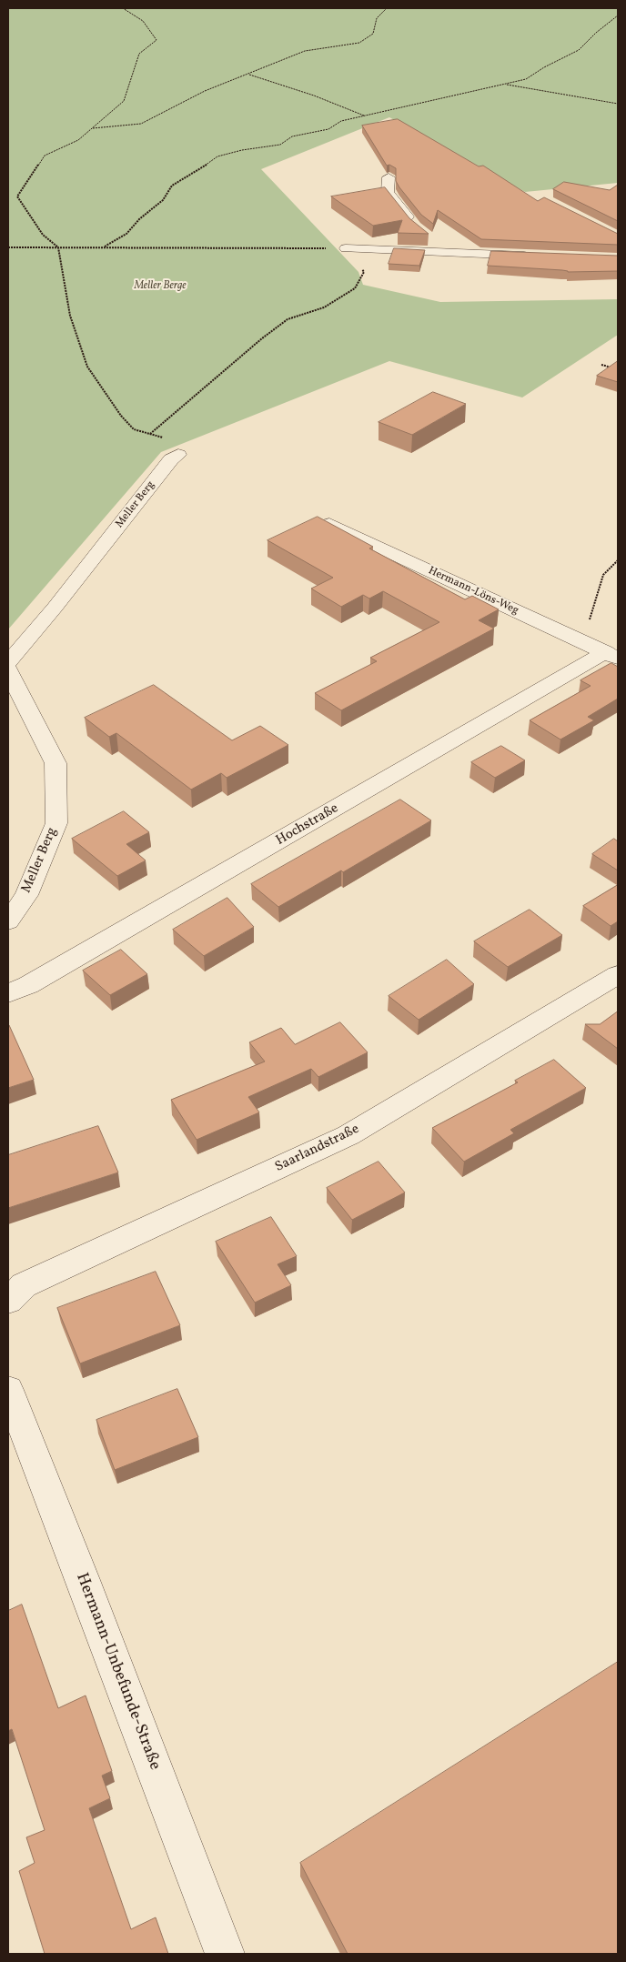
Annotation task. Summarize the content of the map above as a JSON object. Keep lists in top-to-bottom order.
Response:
{
  "streets": {
    "street": [
      "Meller Berg",
      "Hermann-Löns-Weg",
      "Hochstraße",
      "Saarlandstraße",
      "Hermann-Unbefunde-Straße"
    ]
  },
  "crossings": [
    ["Hermann-Löns-Weg", "Hochstraße"]
  ],
  "parks": ["Meller Berge"]
}
